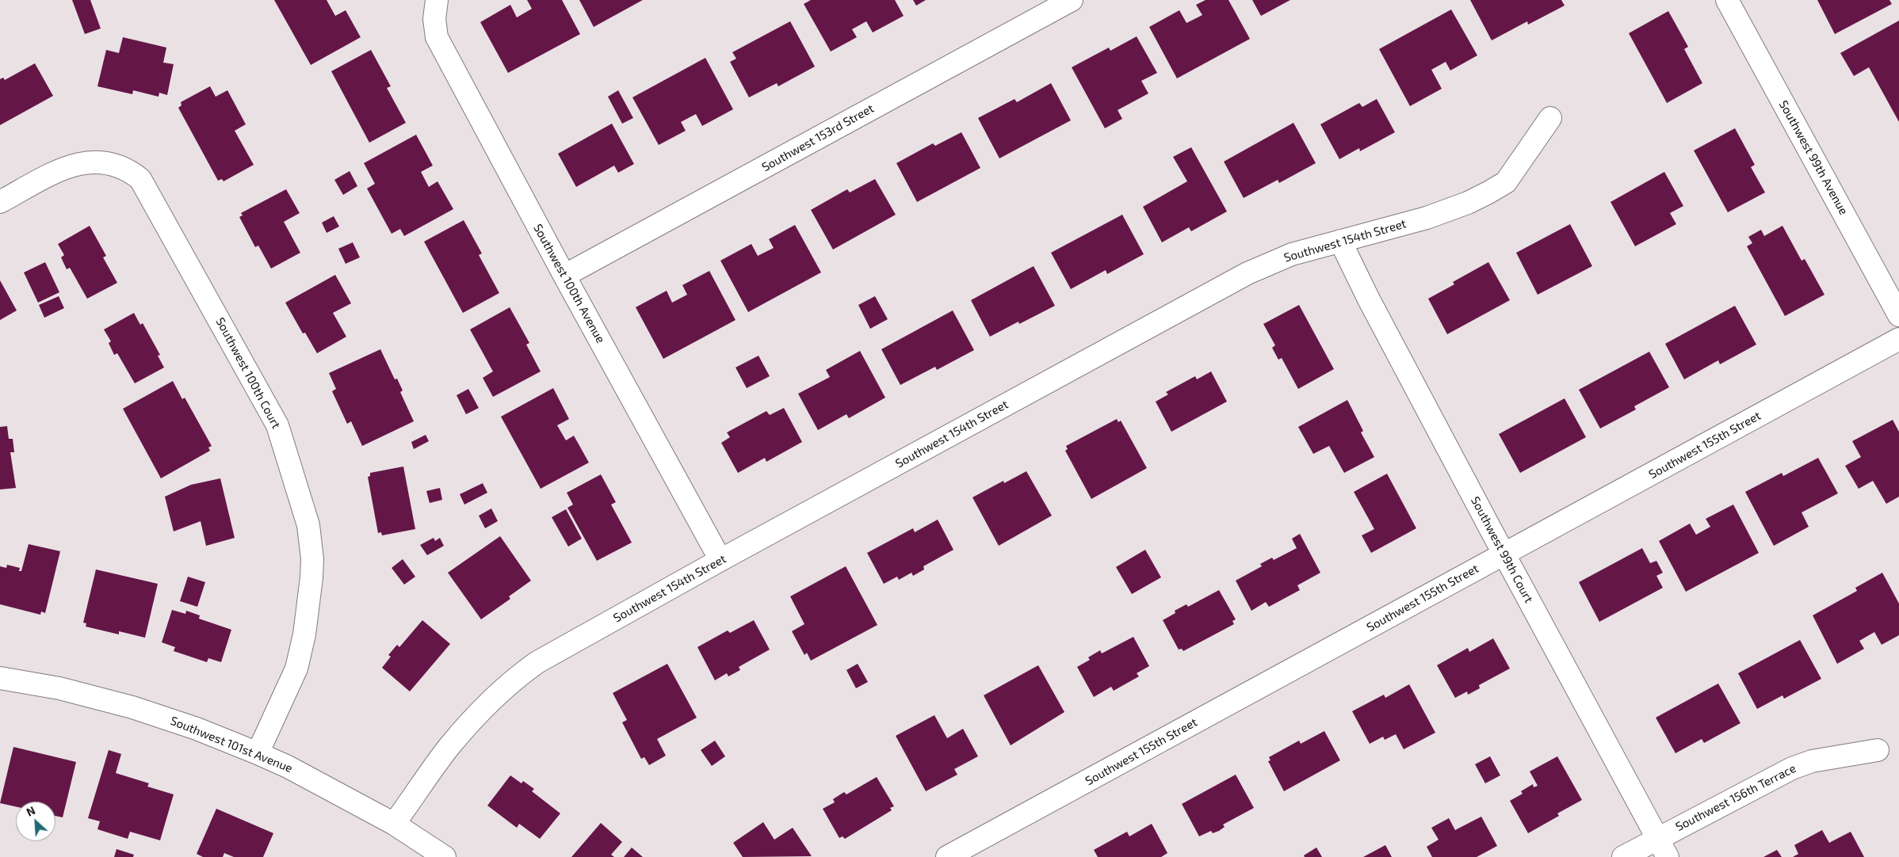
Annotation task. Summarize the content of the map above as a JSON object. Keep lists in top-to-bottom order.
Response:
{
  "streets": {
    "street": [
      "Southwest 153rd Street",
      "Southwest 99th Avenue",
      "Southwest 154th Street",
      "Southwest 100th Avenue",
      "Southwest 100th Court",
      "Southwest 155th Street",
      "Southwest 99th Court",
      "Southwest 101st Avenue",
      "Southwest 156th Terrace"
    ]
  },
  "crossings": [
    ["Southwest 153rd Street", "Southwest 100th Avenue"],
    ["Southwest 154th Street", "Southwest 100th Avenue"],
    ["Southwest 154th Street", "Southwest 99th Court"],
    ["Southwest 154th Street", "Southwest 101st Avenue"],
    ["Southwest 100th Court", "Southwest 101st Avenue"],
    ["Southwest 155th Street", "Southwest 99th Court"],
    ["Southwest 99th Court", "Southwest 156th Terrace"]
  ],
  "north": "top left"
}
